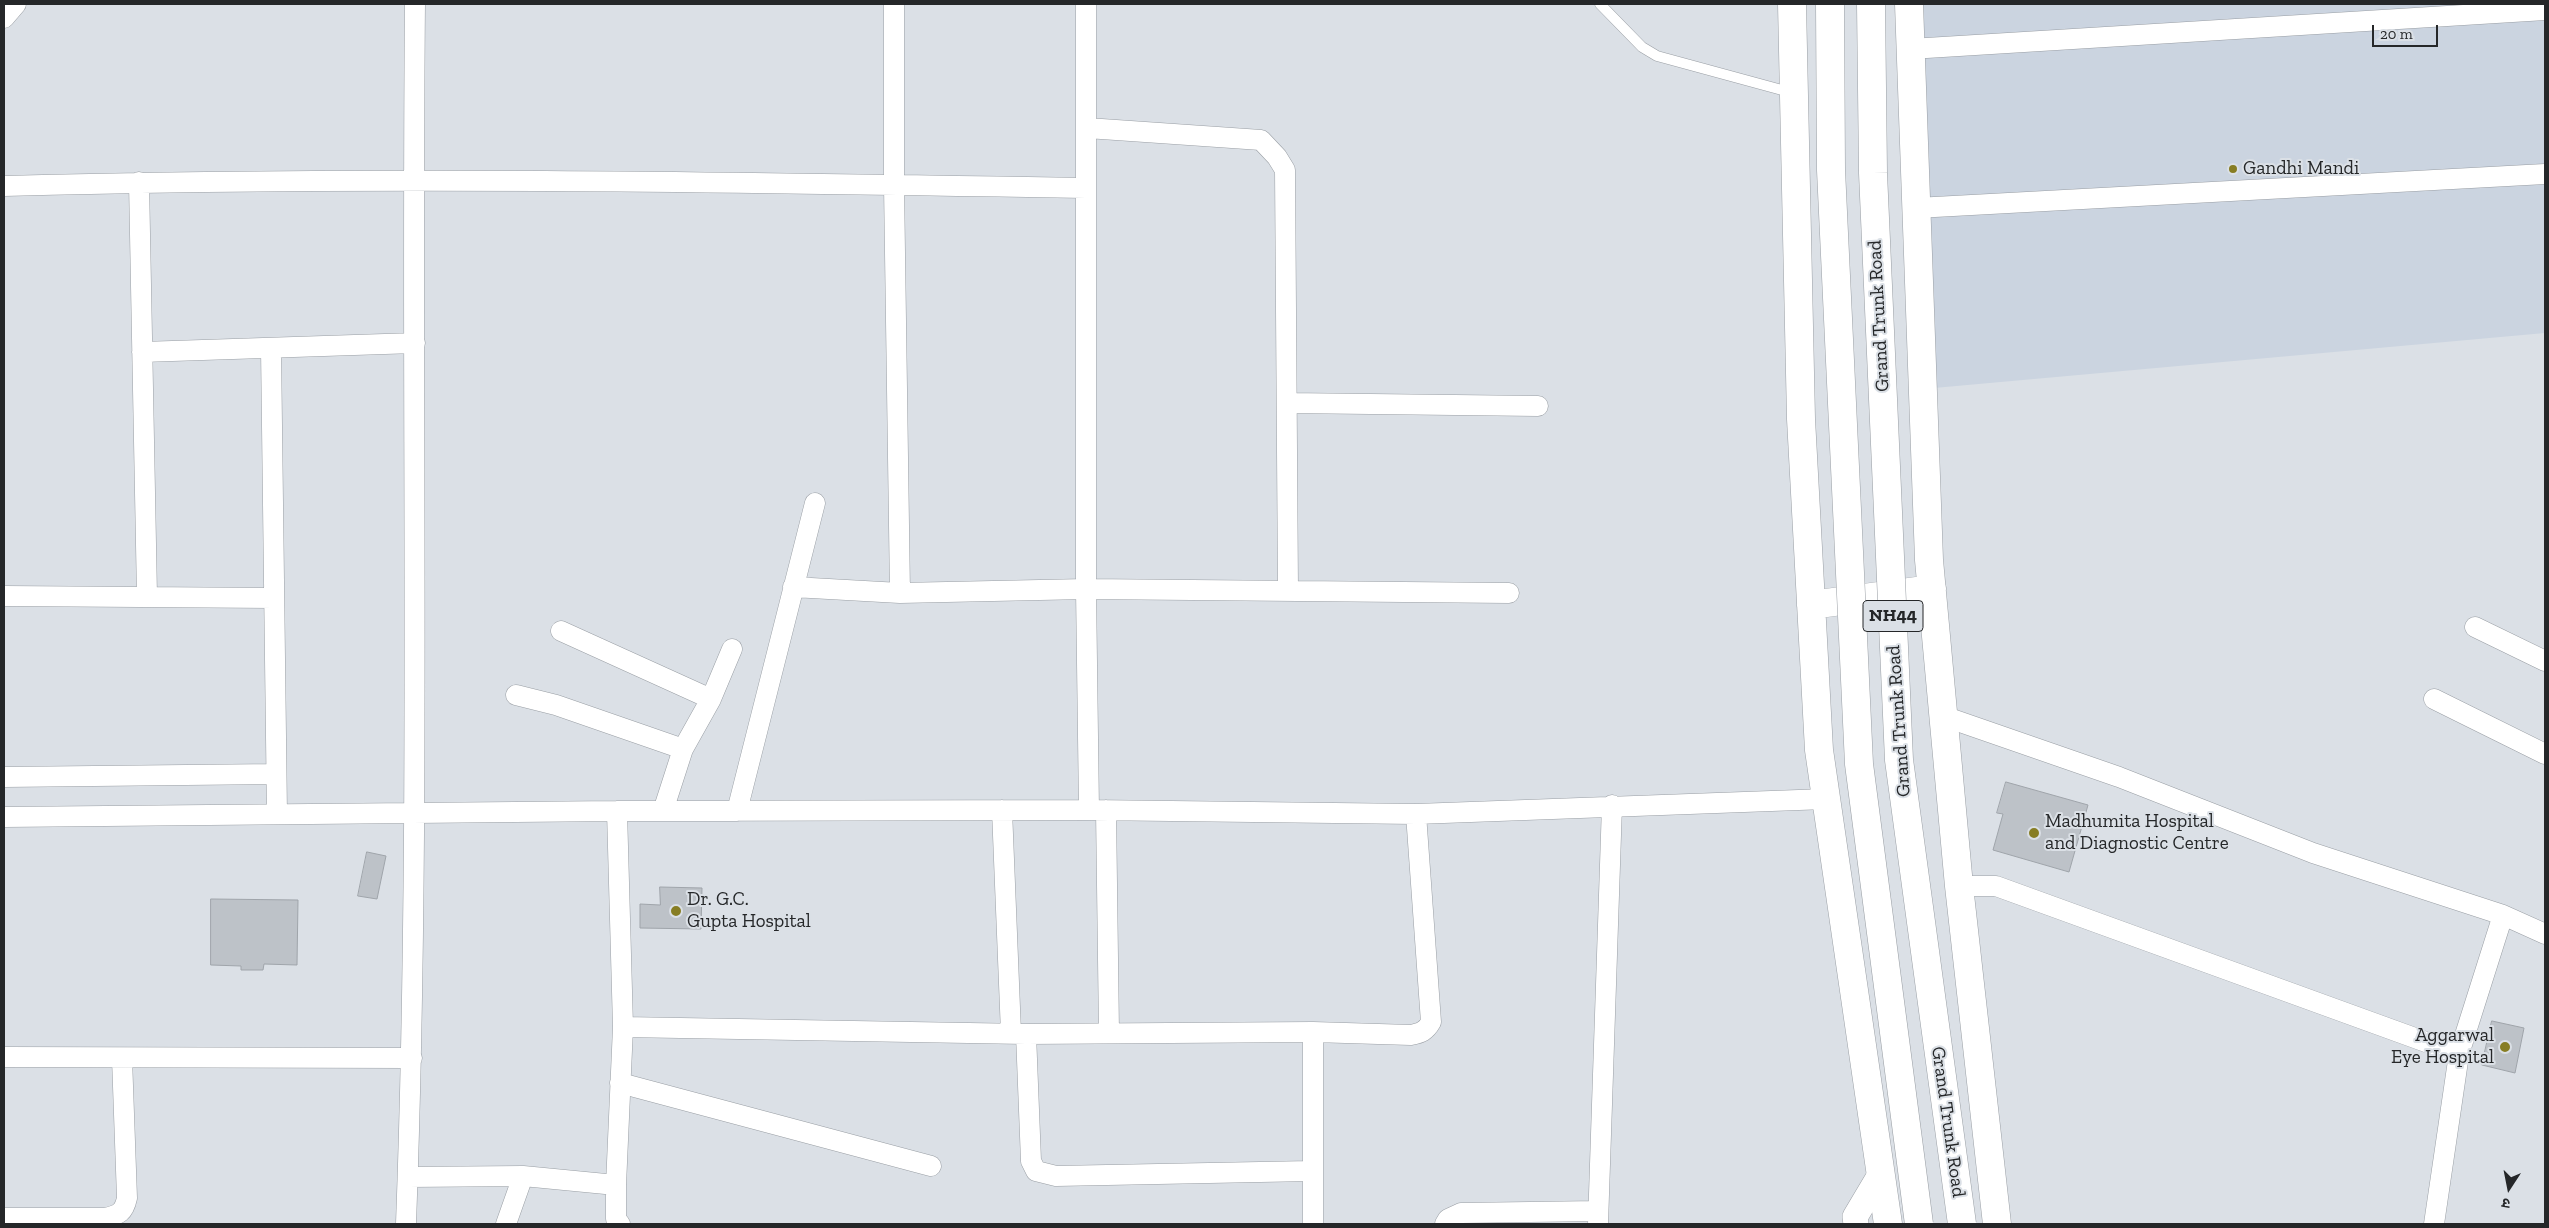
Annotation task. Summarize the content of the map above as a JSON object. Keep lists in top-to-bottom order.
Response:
{
  "streets": {
    "highway": ["Grand Trunk Road", "NH44"]
  },
  "places": [
    "Gandhi Mandi",
    "Madhumita Hospital and Diagnostic Centre",
    "Dr. G.C. Gupta Hospital",
    "Aggarwal Eye Hospital"
  ],
  "scale_bar": "20 m",
  "north": "bottom"
}
